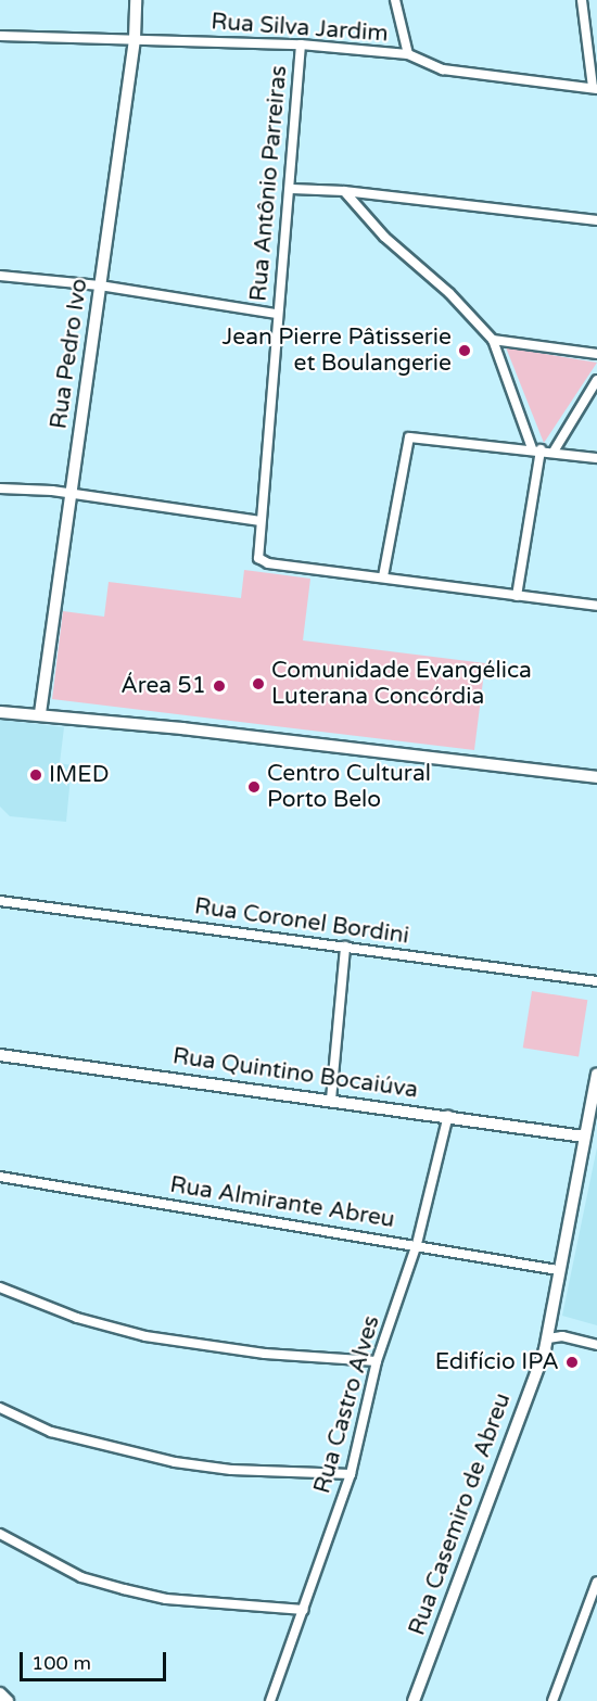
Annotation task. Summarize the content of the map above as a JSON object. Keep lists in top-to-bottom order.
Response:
{
  "streets": {
    "street": [
      "Rua Silva Jardim",
      "Rua Antônio Parreiras",
      "Rua Pedro Ivo",
      "Rua Coronel Bordini",
      "Rua Quintino Bocaiúva",
      "Rua Almirante Abreu",
      "Rua Castro Alves",
      "Rua Casemiro de Abreu"
    ]
  },
  "crossings": [
    ["Rua Silva Jardim", "Rua Antônio Parreiras"],
    ["Rua Silva Jardim", "Rua Pedro Ivo"],
    ["Rua Quintino Bocaiúva", "Rua Castro Alves"],
    ["Rua Quintino Bocaiúva", "Rua Casemiro de Abreu"],
    ["Rua Almirante Abreu", "Rua Castro Alves"],
    ["Rua Almirante Abreu", "Rua Casemiro de Abreu"]
  ],
  "places": [
    "Jean Pierre Pâtisserie et Boulangerie",
    "Comunidade Evangélica Luterana Concórdia",
    "Área 51",
    "IMED",
    "Centro Cultural Porto Belo",
    "Edifício IPA"
  ],
  "scale_bar": "100 m"
}
